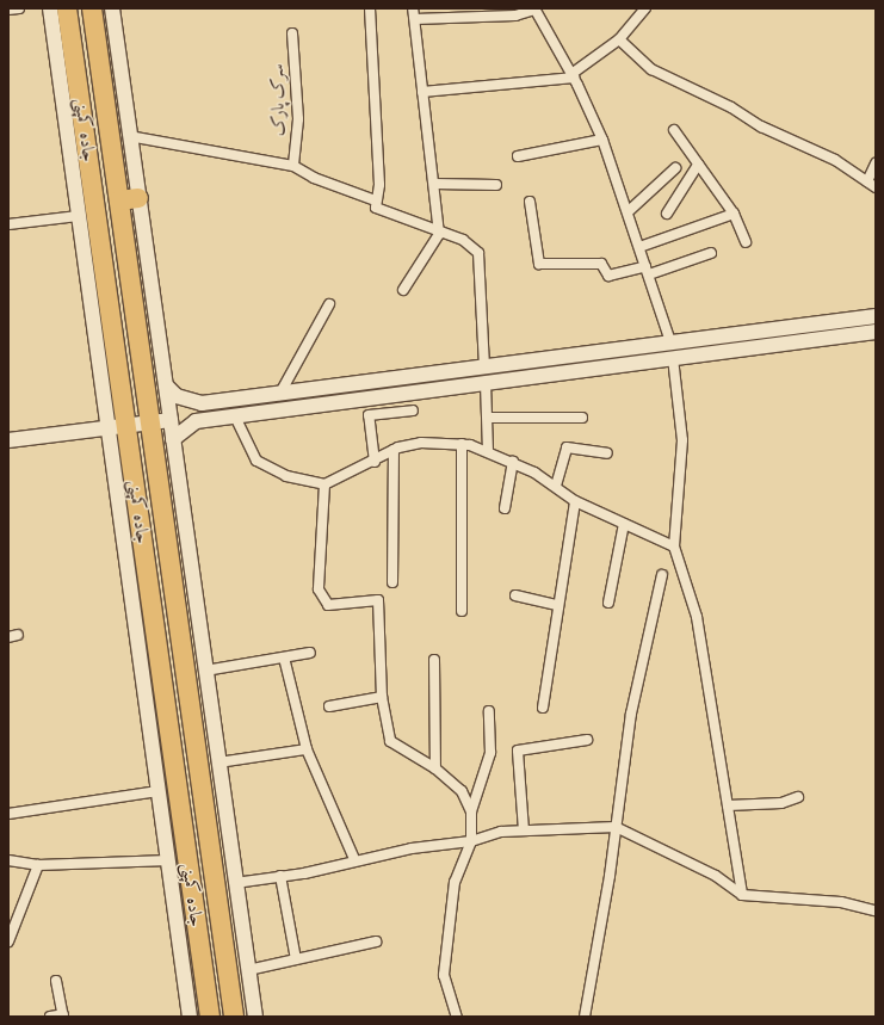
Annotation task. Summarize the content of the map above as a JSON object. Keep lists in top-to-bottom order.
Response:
{
  "streets": {
    "highway": ["جاده کمپنی"],
    "street": ["سرک پارک"]
  }
}
